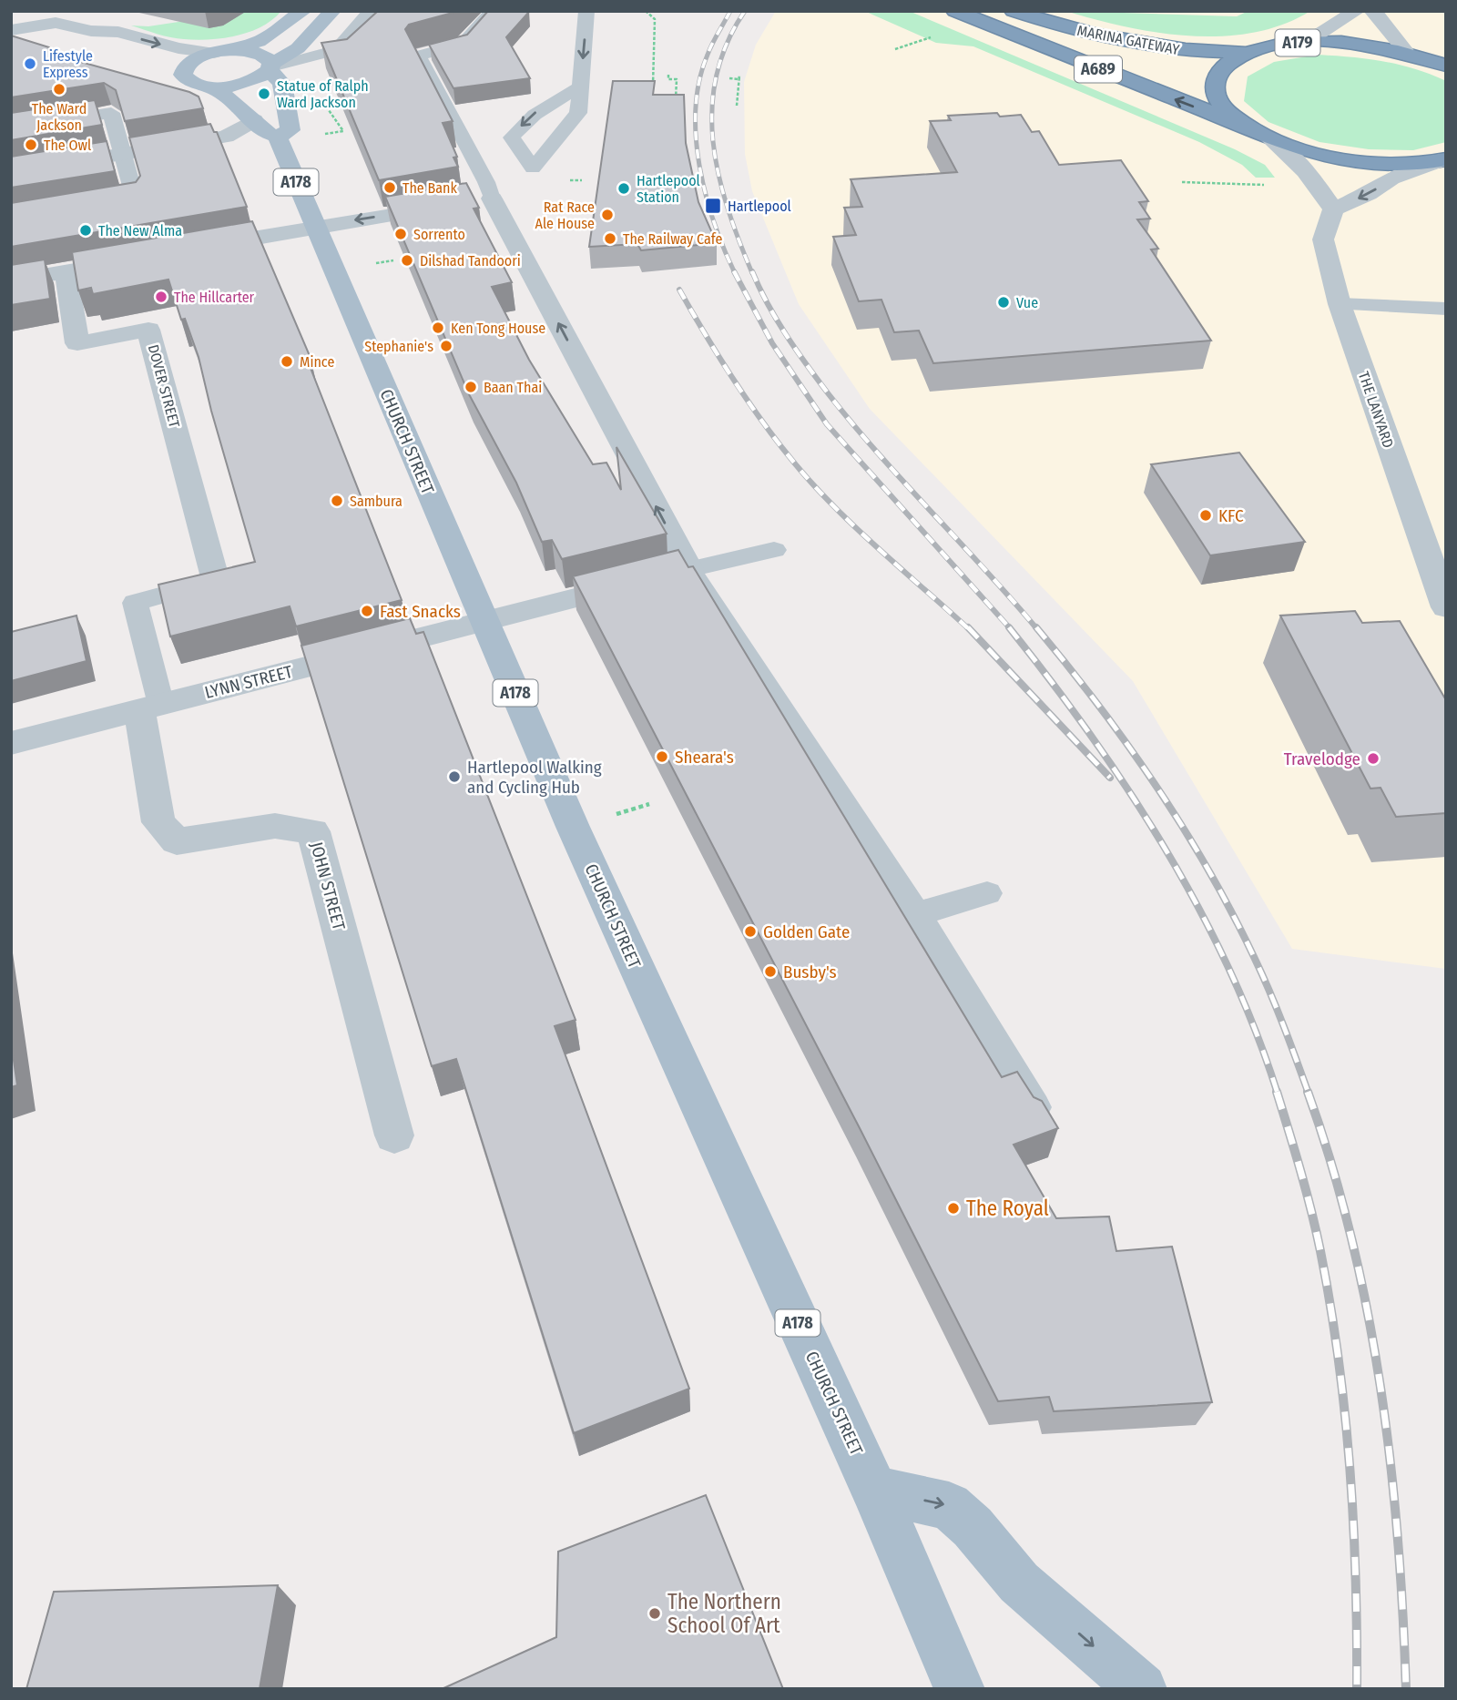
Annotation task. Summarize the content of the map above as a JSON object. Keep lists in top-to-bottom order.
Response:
{
  "streets": {
    "highway": ["MARINA GATEWAY", "A179", "A689"],
    "main road": ["A178", "CHURCH STREET"],
    "street": [
      "DOVER STREET",
      "THE LANYARD",
      "LYNN STREET",
      "JOHN STREET"
    ]
  },
  "crossings": [
    ["MARINA GATEWAY", "A179"],
    ["CHURCH STREET", "LYNN STREET"],
    ["LYNN STREET", "JOHN STREET"]
  ],
  "places": {
    "other": [
      "Lifestyle Express",
      "The Ward Jackson",
      "Statue of Ralph Ward Jackson",
      "The Owl",
      "The Bank",
      "Hartlepool Station",
      "Rat Race Ale House",
      "The New Alma",
      "Sorrento",
      "The Railway Cafe",
      "Dilshad Tandoori",
      "The Hillcarter",
      "Vue",
      "Ken Tong House",
      "Stephanie's",
      "Mince",
      "Baan Thai",
      "Sambura",
      "KFC",
      "Fast Snacks",
      "Sheara's",
      "Travelodge",
      "Hartlepool Walking and Cycling Hub",
      "Golden Gate",
      "Busby's",
      "The Royal",
      "The Northern School Of Art"
    ],
    "transit": ["Hartlepool"]
  }
}
